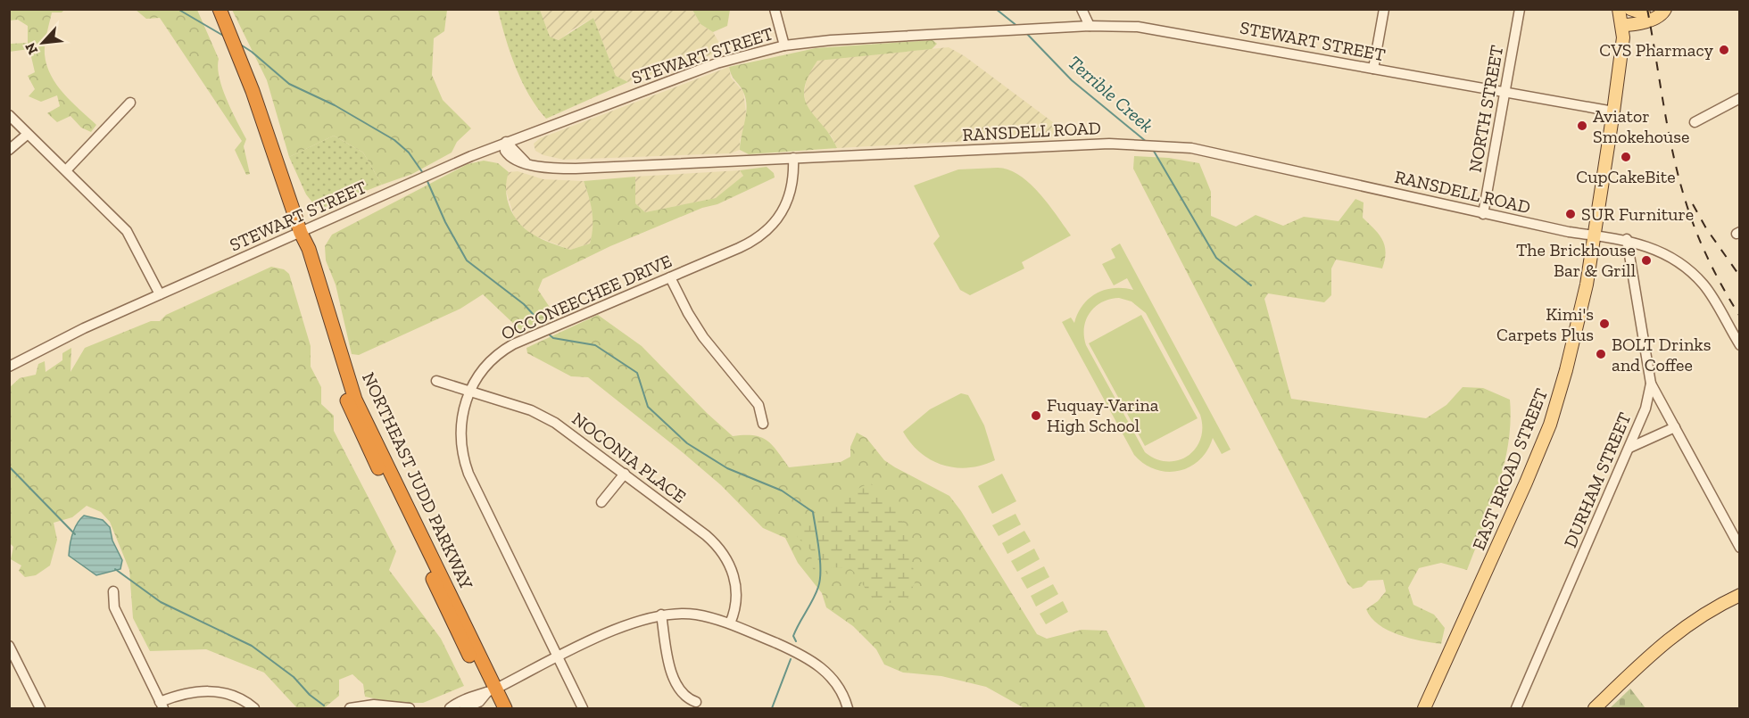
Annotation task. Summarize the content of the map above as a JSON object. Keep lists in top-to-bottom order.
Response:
{
  "streets": {
    "highway": ["NORTHEAST JUDD PARKWAY"],
    "main road": ["EAST BROAD STREET"],
    "street": [
      "STEWART STREET",
      "NORTH STREET",
      "RANSDELL ROAD",
      "OCCONEECHEE DRIVE",
      "NOCONIA PLACE",
      "DURHAM STREET"
    ]
  },
  "crossings": [
    ["STEWART STREET", "NORTH STREET"],
    ["STEWART STREET", "RANSDELL ROAD"],
    ["STEWART STREET", "EAST BROAD STREET"],
    ["STEWART STREET", "NORTHEAST JUDD PARKWAY"],
    ["NORTH STREET", "RANSDELL ROAD"],
    ["RANSDELL ROAD", "OCCONEECHEE DRIVE"],
    ["RANSDELL ROAD", "EAST BROAD STREET"],
    ["RANSDELL ROAD", "DURHAM STREET"],
    ["OCCONEECHEE DRIVE", "NOCONIA PLACE"]
  ],
  "water": ["Terrible Creek"],
  "places": [
    "CVS Pharmacy",
    "Aviator Smokehouse",
    "CupCakeBite",
    "SUR Furniture",
    "The Brickhouse Bar & Grill",
    "Kimi's Carpets Plus",
    "BOLT Drinks and Coffee",
    "Fuquay-Varina High School"
  ],
  "north": "bottom left"
}
